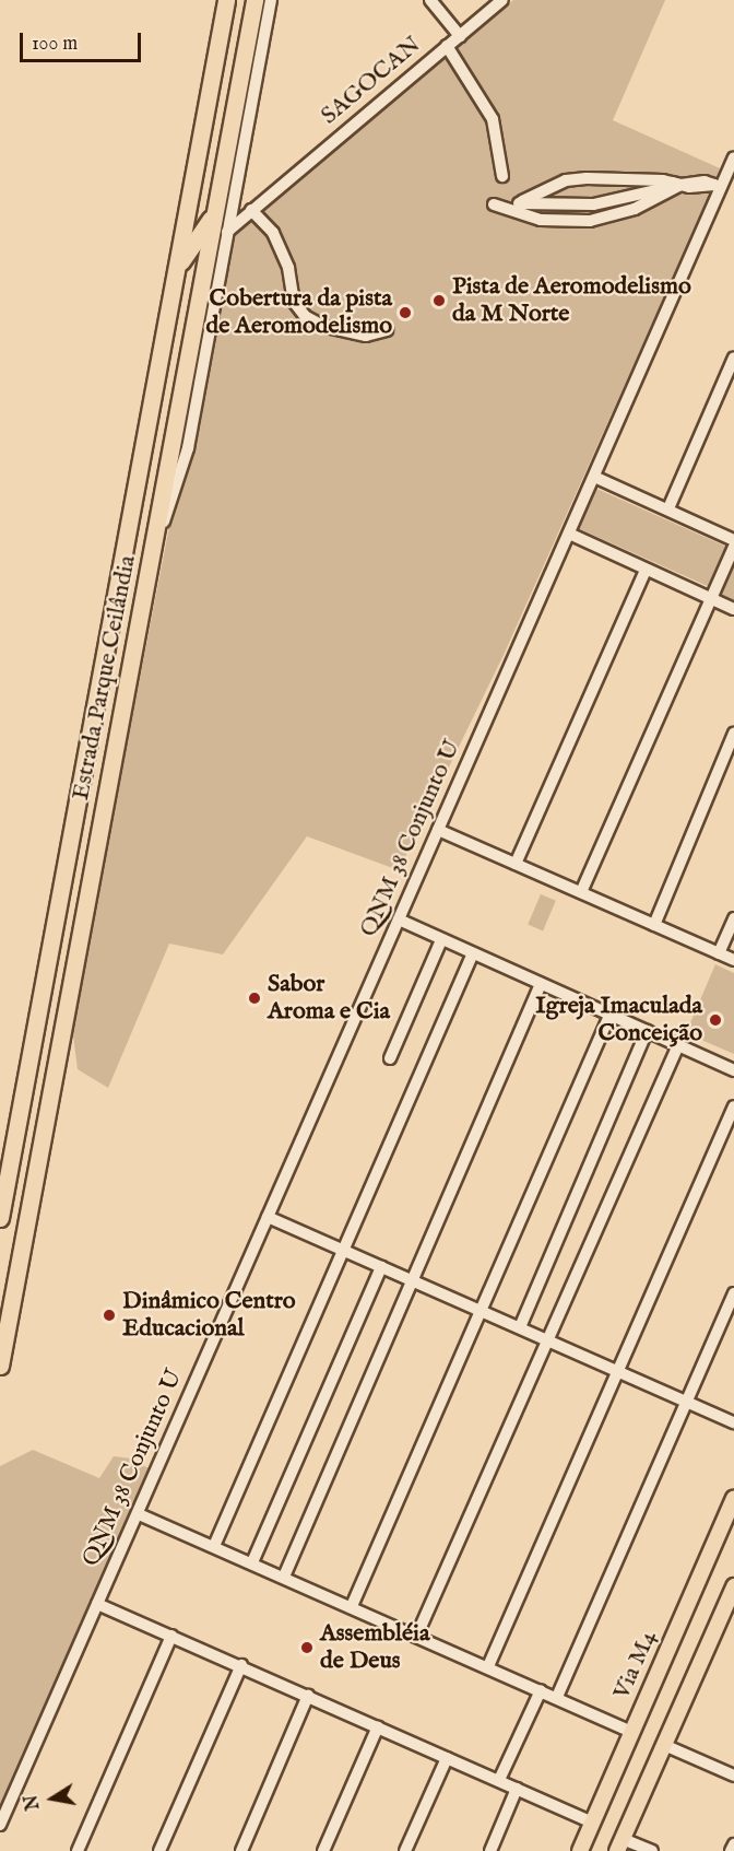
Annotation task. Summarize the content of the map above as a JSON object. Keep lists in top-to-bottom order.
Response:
{
  "streets": {
    "highway": ["Estrada Parque Ceilândia"],
    "main road": ["Via M4"],
    "street": ["SAGOCAN", "QNM 38 Conjunto U"]
  },
  "places": [
    "Pista de Aeromodelismo da M Norte",
    "Cobertura da pista de Aeromodelismo",
    "Sabor Aroma e Cia",
    "Igreja Imaculada Conceição",
    "Dinâmico Centro Educacional",
    "Assembléia de Deus"
  ],
  "scale_bar": "100 m",
  "north": "left"
}
